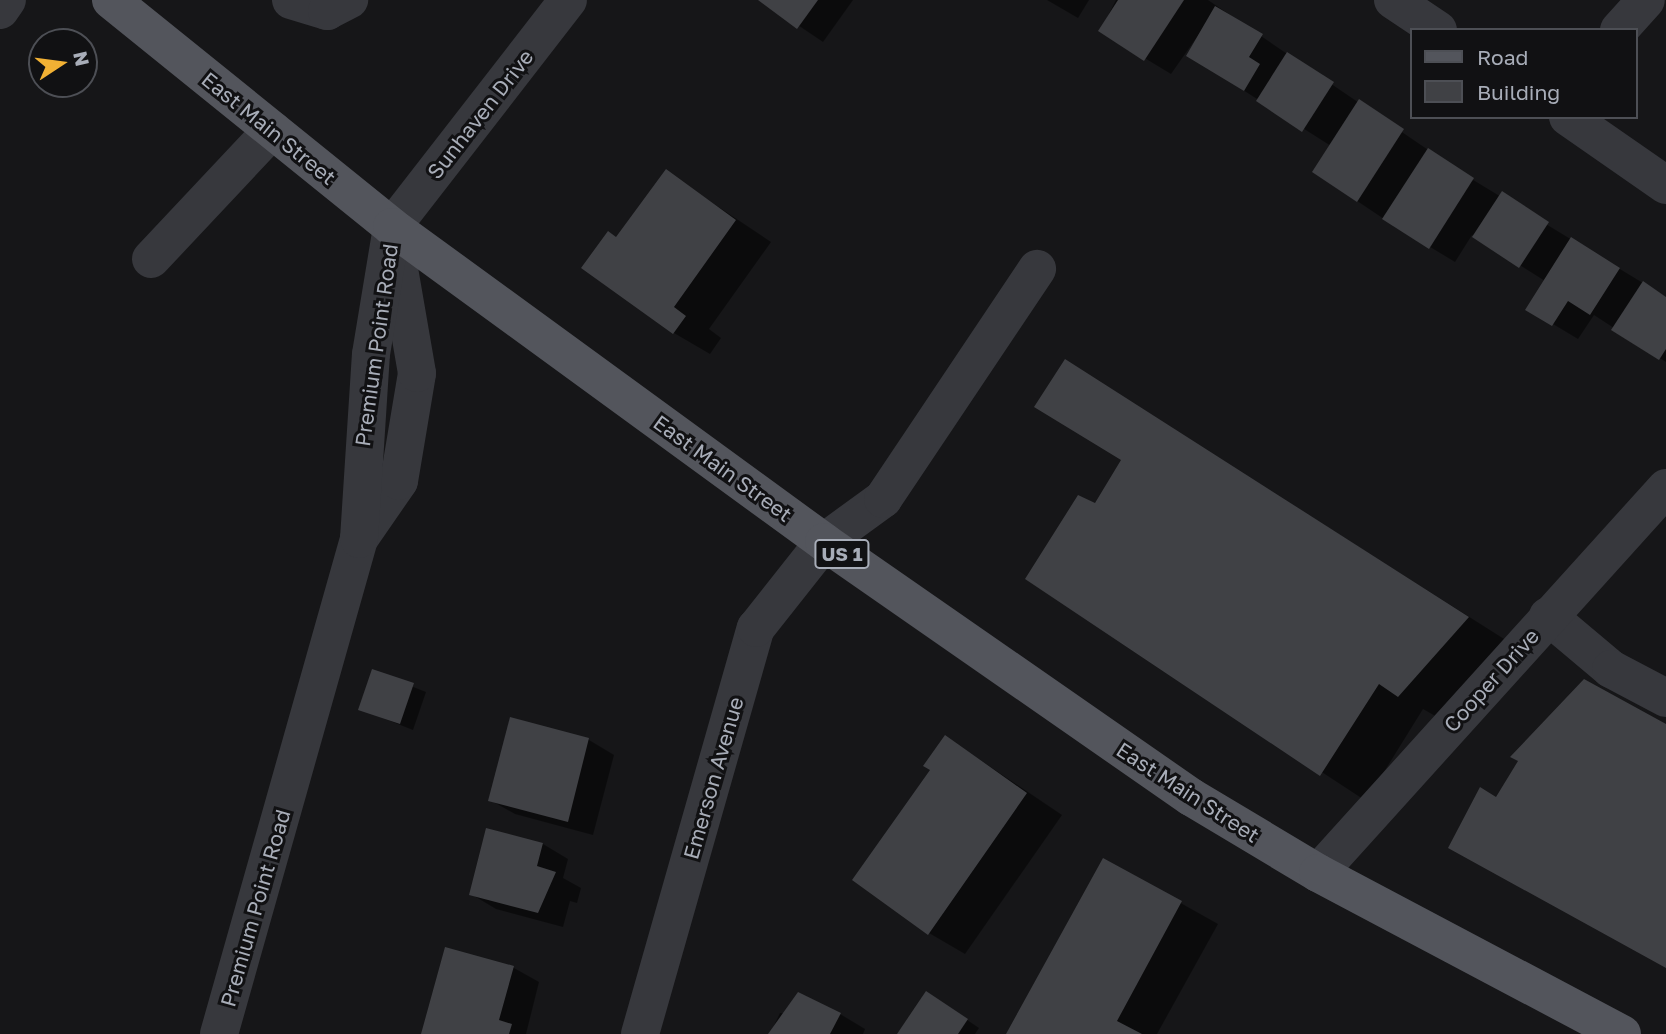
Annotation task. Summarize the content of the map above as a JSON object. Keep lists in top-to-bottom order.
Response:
{
  "streets": {
    "main road": ["East Main Street", "US 1"],
    "street": [
      "Sunhaven Drive",
      "Premium Point Road",
      "Cooper Drive",
      "Emerson Avenue"
    ]
  },
  "crossings": [
    ["Sunhaven Drive", "East Main Street"],
    ["Sunhaven Drive", "Premium Point Road"],
    ["East Main Street", "Premium Point Road"],
    ["East Main Street", "Cooper Drive"],
    ["East Main Street", "Emerson Avenue"]
  ],
  "legend": ["Road", "Building"],
  "north": "right"
}
